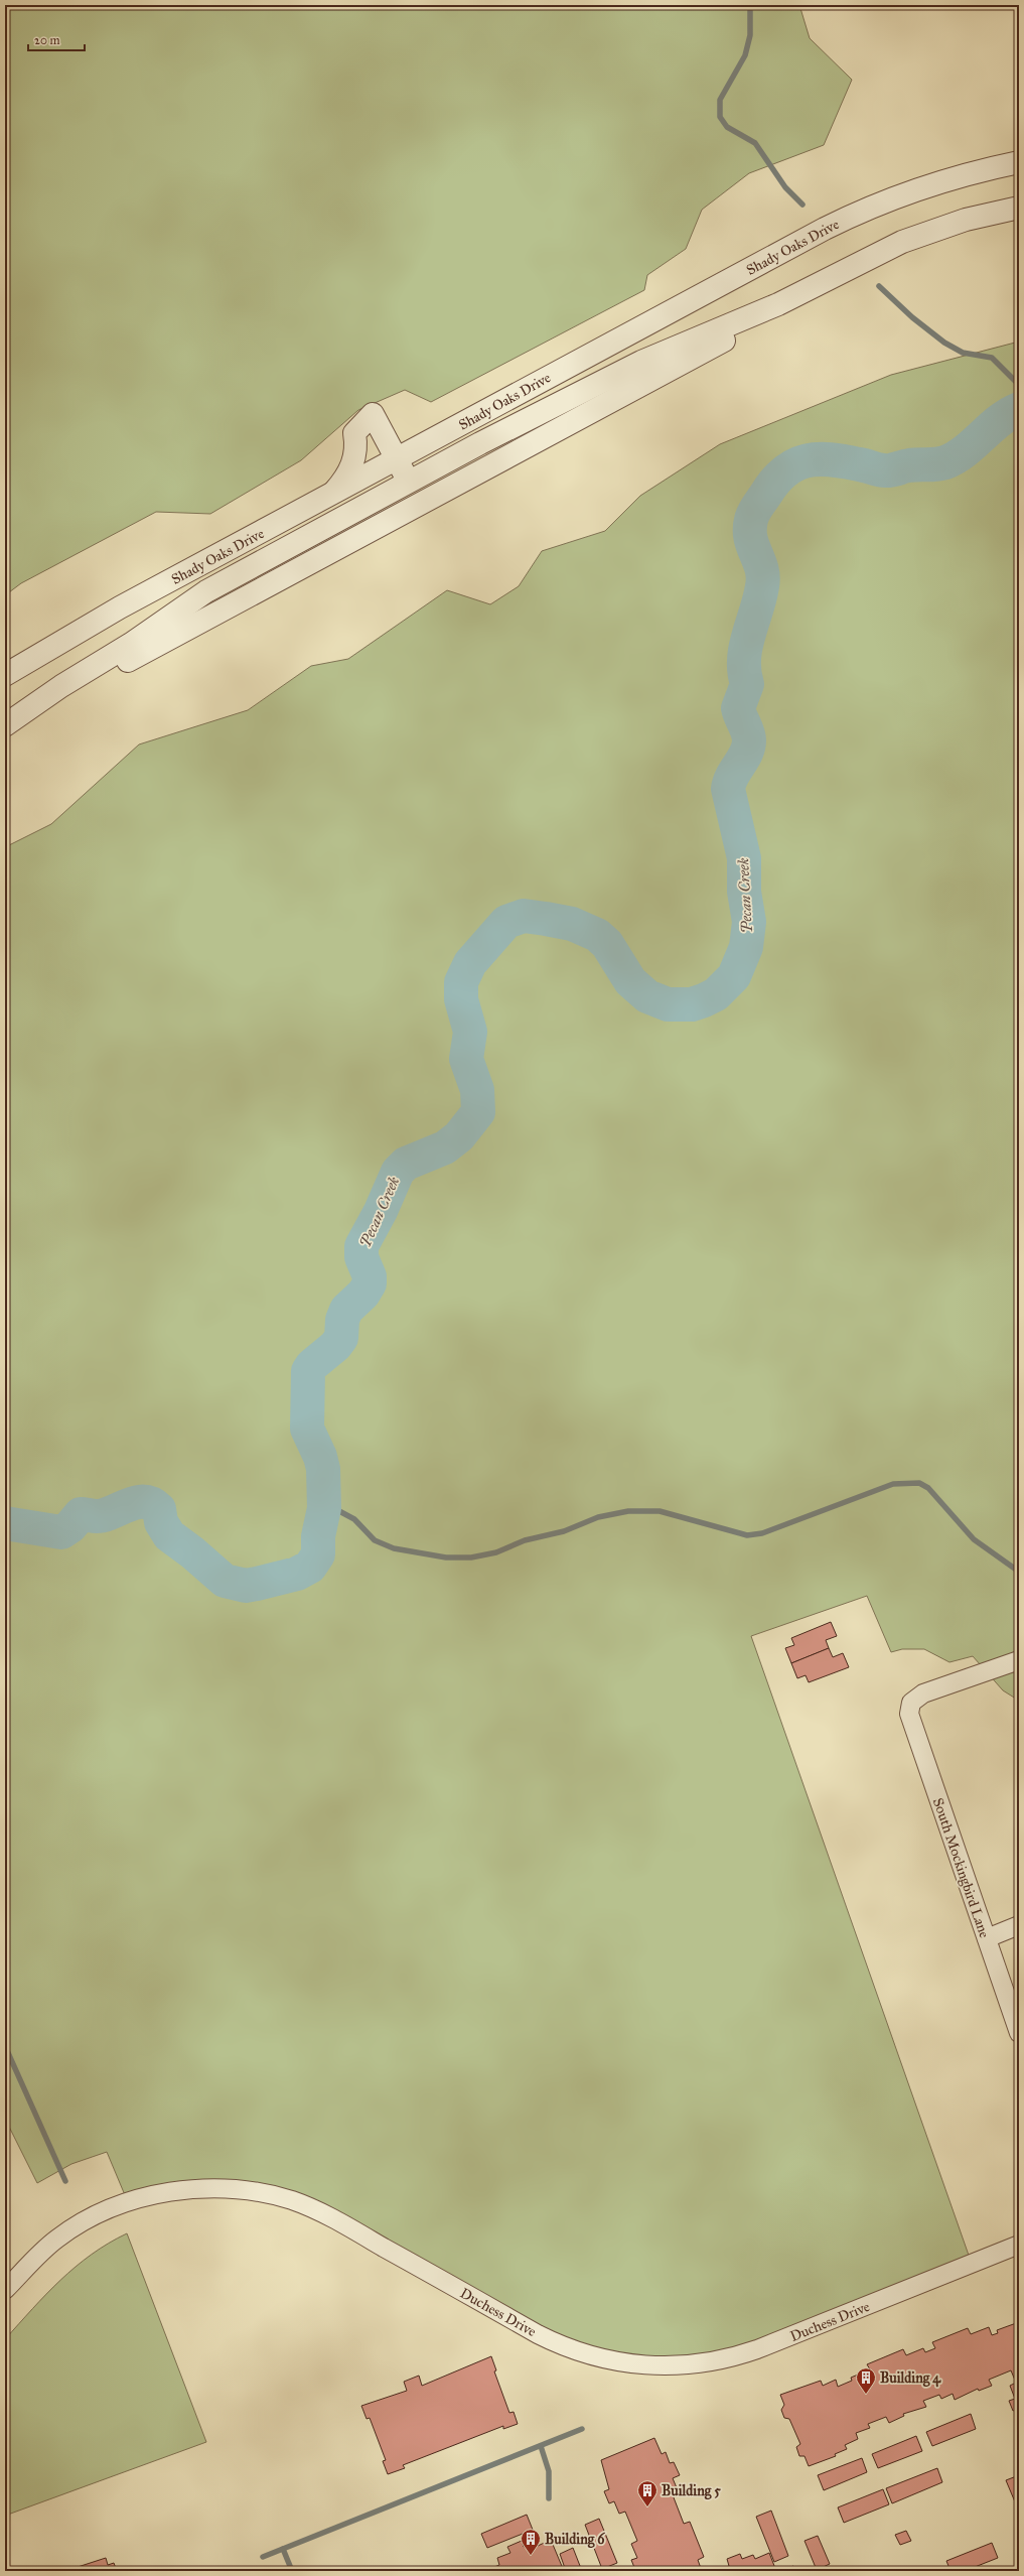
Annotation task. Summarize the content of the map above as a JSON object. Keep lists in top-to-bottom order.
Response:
{
  "streets": {
    "street": ["Shady Oaks Drive", "South Mockingbird Lane", "Duchess Drive"]
  },
  "water": ["Pecan Creek"],
  "places": {
    "building": ["Building 4", "Building 5", "Building 6"]
  },
  "scale_bar": "20 m"
}
